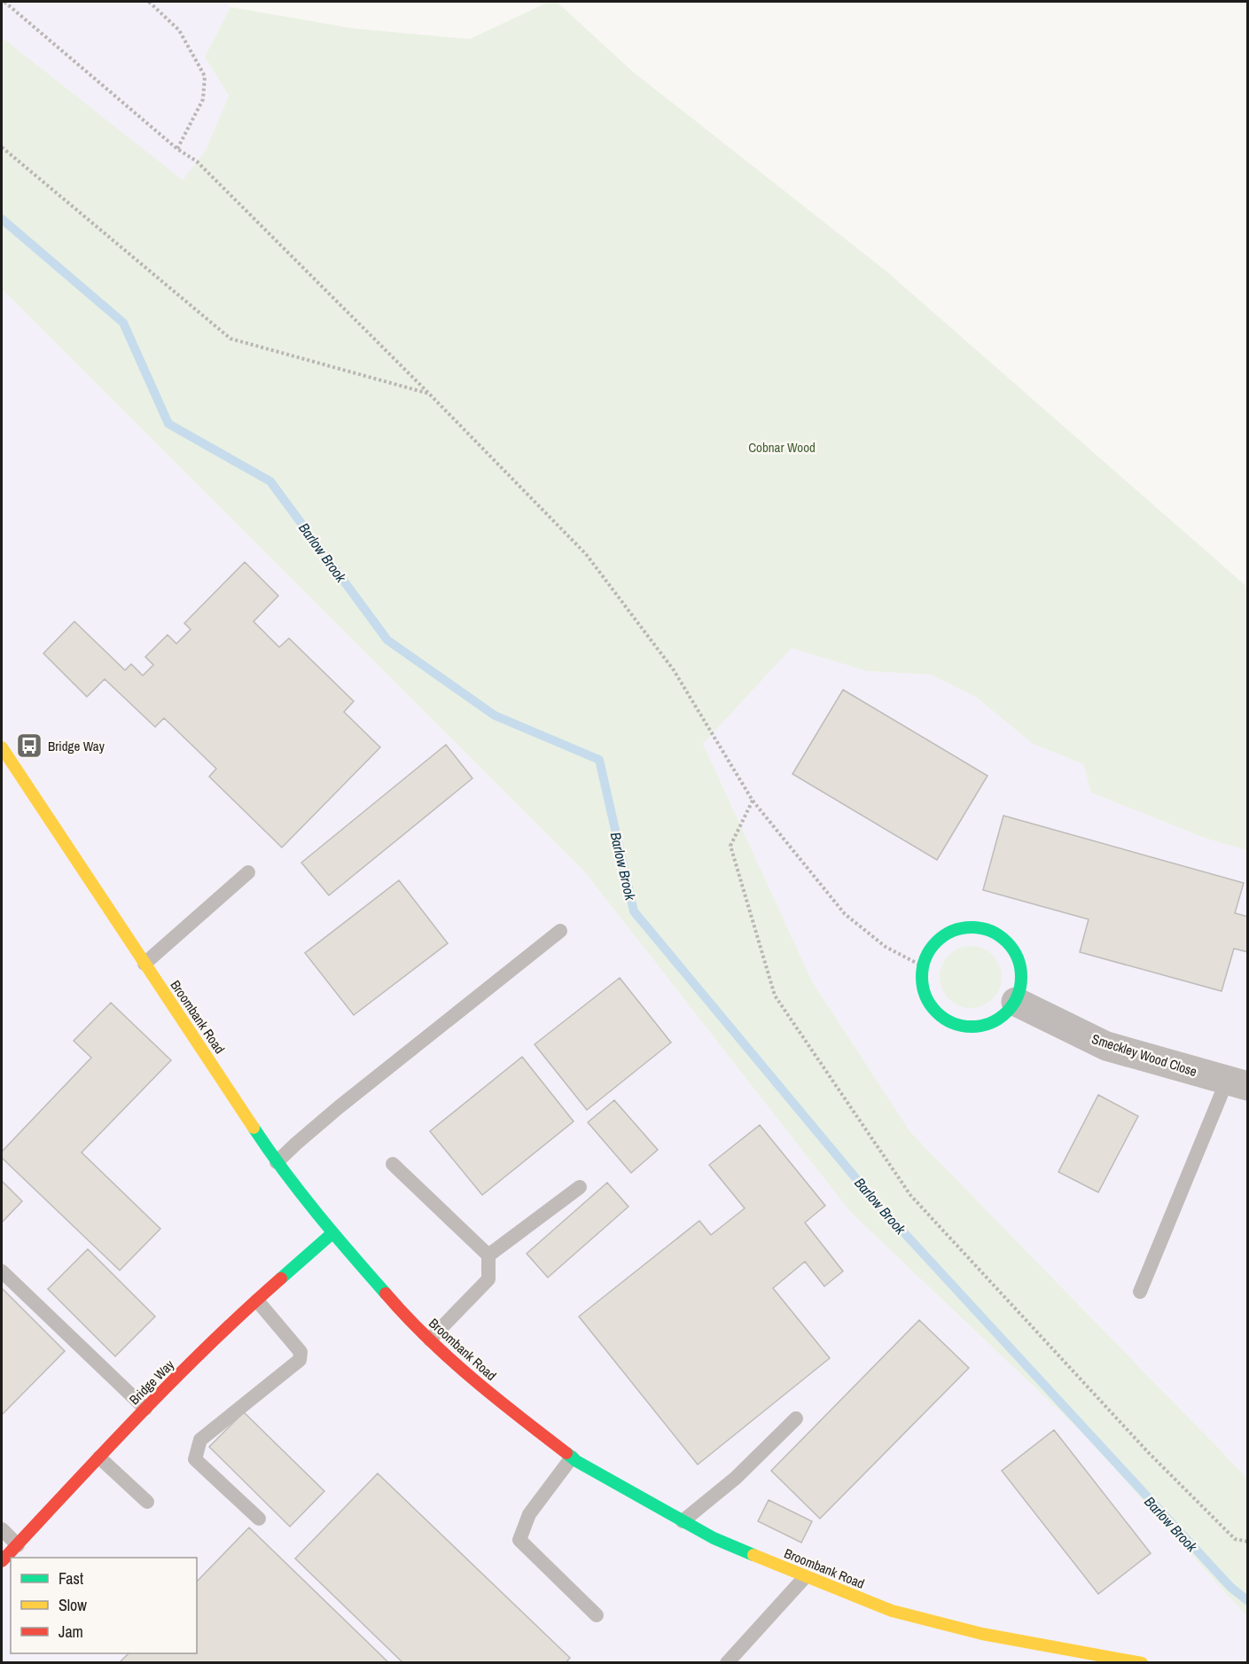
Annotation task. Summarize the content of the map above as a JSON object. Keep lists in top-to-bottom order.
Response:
{
  "streets": {
    "street": ["Broombank Road", "Smeckley Wood Close", "Bridge Way"]
  },
  "crossings": [
    ["Broombank Road", "Bridge Way"]
  ],
  "water": ["Barlow Brook"],
  "parks": ["Cobnar Wood"],
  "places": {
    "bus stop": ["Bridge Way"]
  },
  "legend": ["Fast", "Slow", "Jam"]
}
